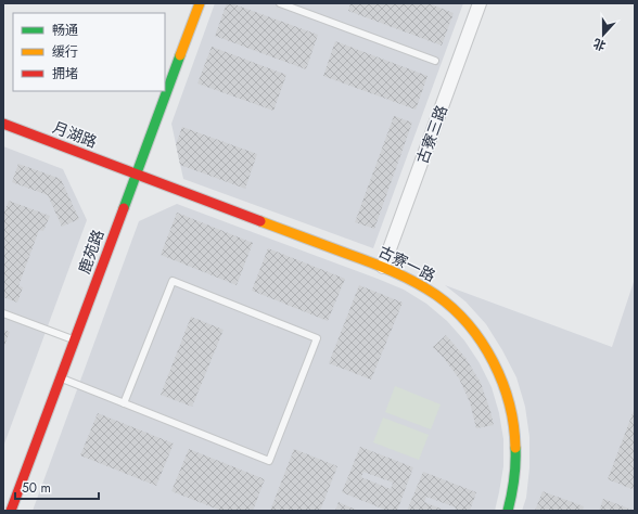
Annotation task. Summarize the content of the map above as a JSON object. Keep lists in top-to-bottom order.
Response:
{
  "streets": {
    "street": [
      "月湖路",
      "古寮三路",
      "鹿苑路",
      "古寮一路"
    ]
  },
  "crossings": [
    ["月湖路", "鹿苑路"],
    ["月湖路", "古寮一路"],
    ["古寮三路", "古寮一路"],
    ["鹿苑路", "古寮一路"]
  ],
  "legend": ["畅通", "缓行", "拥堵"],
  "scale_bar": "50 m",
  "north": "bottom"
}
